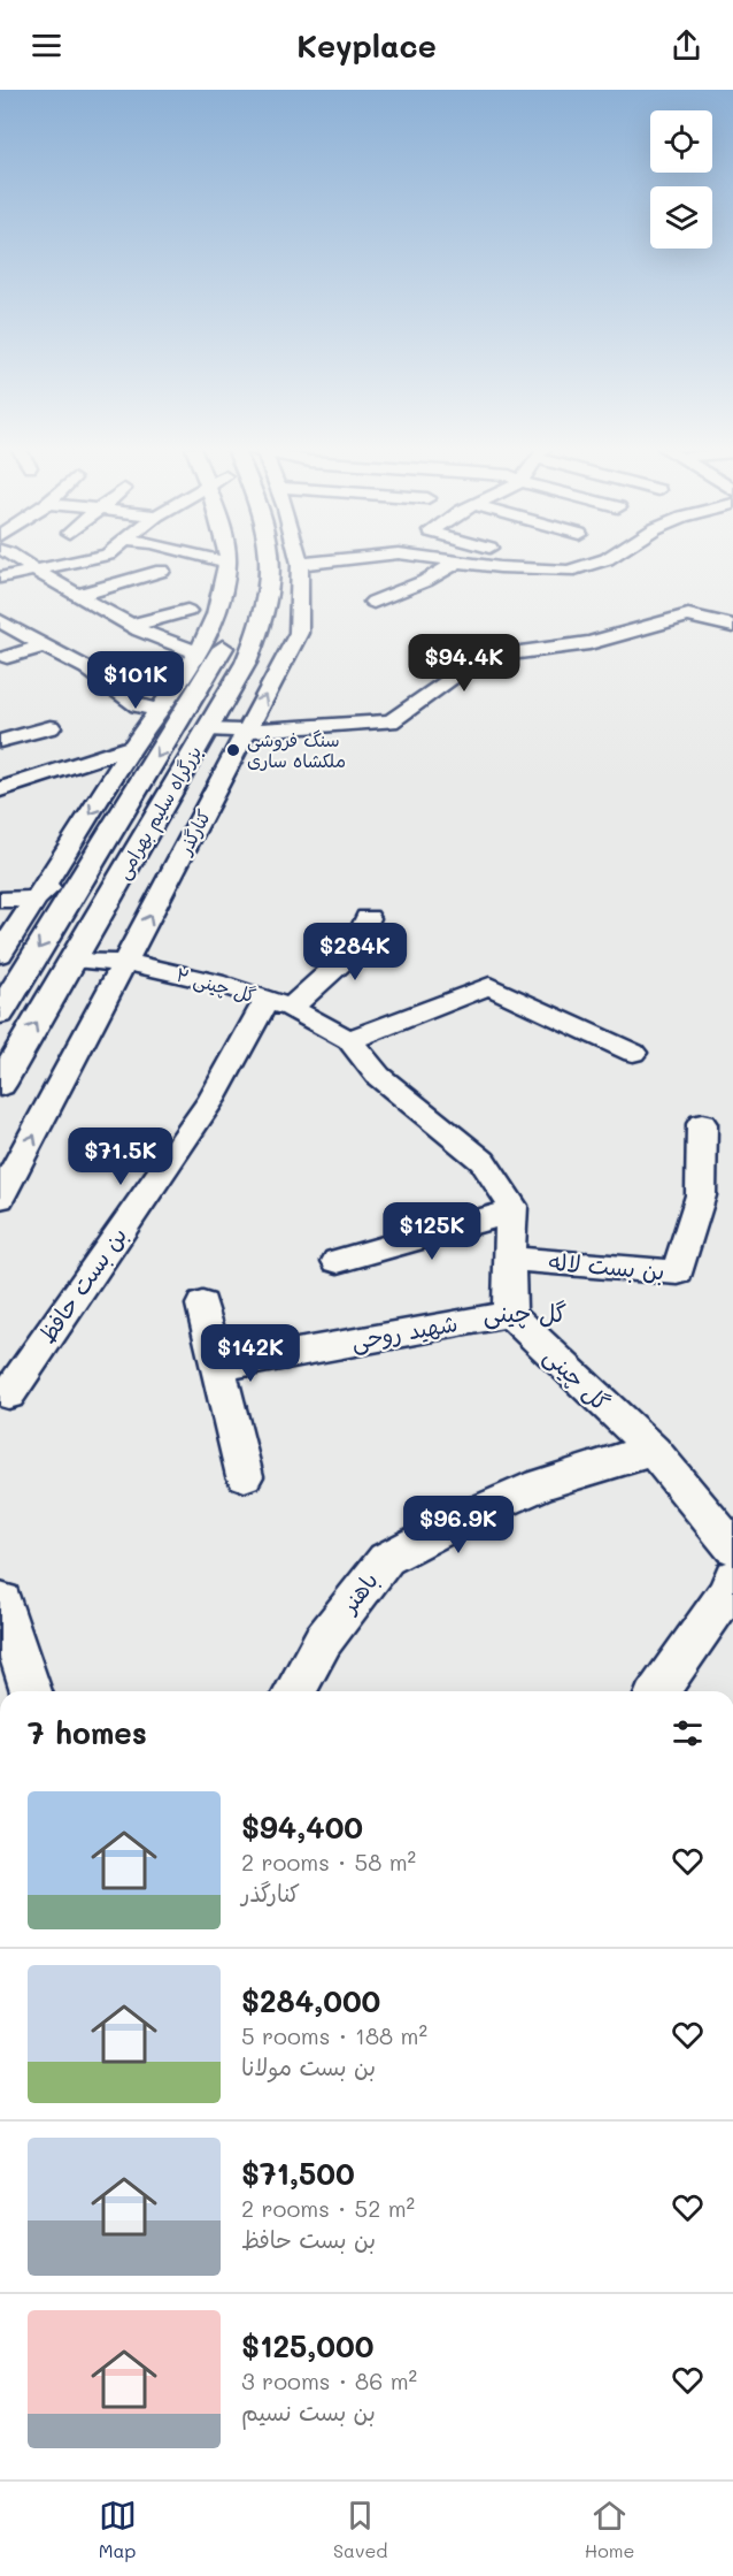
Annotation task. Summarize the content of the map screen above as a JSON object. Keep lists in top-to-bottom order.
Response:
{
  "streets": {
    "highway": ["بزرگراه سلیم بهرامی"],
    "street": [
      "کنارگذر",
      "گل چینی ۲",
      "بن بست لاله",
      "بن بست حافظ",
      "شهید روحی",
      "گل چینی",
      "باهنر"
    ]
  },
  "crossings": [
    ["بزرگراه سلیم بهرامی", "گل چینی ۲"],
    ["کنارگذر", "گل چینی ۲"],
    ["گل چینی ۲", "بن بست حافظ"],
    ["شهید روحی", "گل چینی"],
    ["گل چینی", "باهنر"]
  ],
  "districts": ["گل چینی"],
  "places": ["سنگ فروشی ملکشاه ساری"],
  "page": {
    "header": "Keyplace",
    "price": [
      "$94.4K",
      "$101K",
      "$284K",
      "$71.5K",
      "$125K",
      "$142K",
      "$96.9K"
    ],
    "heading": "7 homes",
    "list": [
      {
        "name": "$94,400",
        "note": "2 rooms · 58 m² · کنارگذر"
      },
      {
        "name": "$284,000",
        "note": "5 rooms · 188 m² · بن بست مولانا"
      },
      {
        "name": "$71,500",
        "note": "2 rooms · 52 m² · بن بست حافظ"
      },
      {
        "name": "$125,000",
        "note": "3 rooms · 86 m² · بن بست نسیم"
      }
    ],
    "tabs": ["Map", "Saved", "Home"]
  }
}
